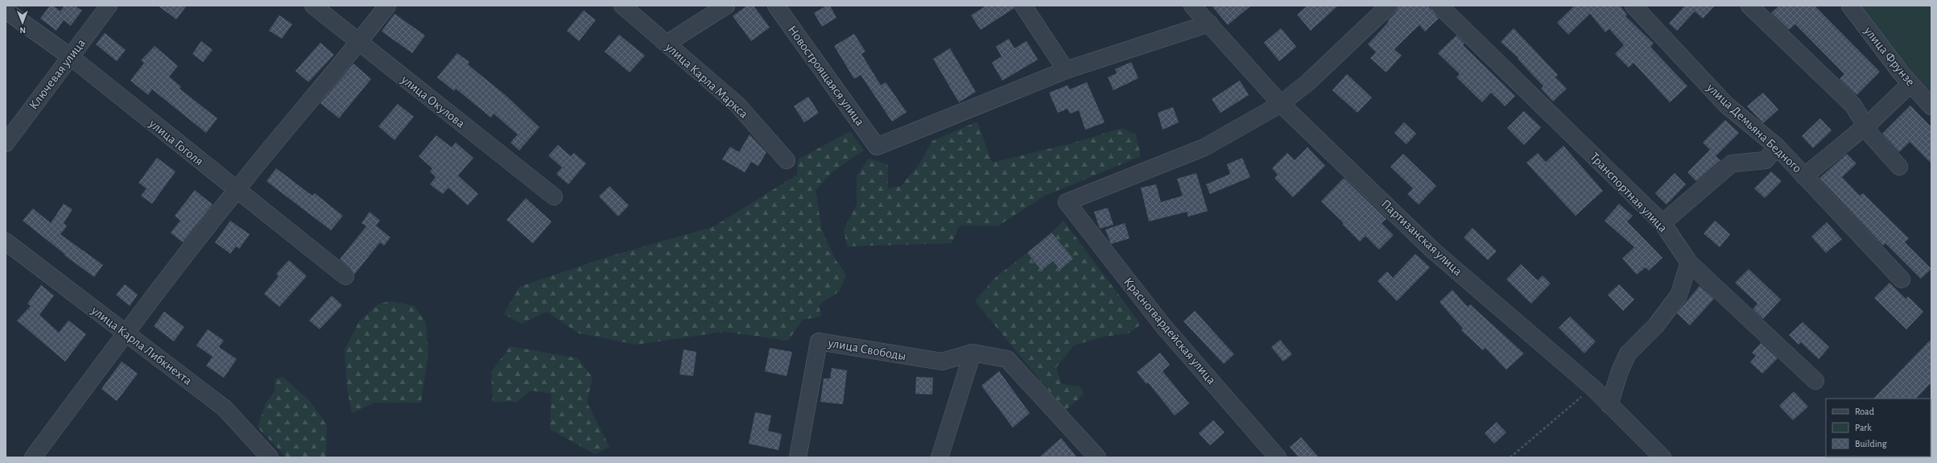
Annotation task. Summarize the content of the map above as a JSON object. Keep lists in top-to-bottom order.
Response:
{
  "streets": {
    "street": [
      "улица Фрунзе",
      "Ключевая улица",
      "Новостроящаяся улица",
      "улица Карла Маркса",
      "улица Окулова",
      "улица Демьяна Бедного",
      "улица Гоголя",
      "Транспортная улица",
      "Партизанская улица",
      "Красногвардейская улица",
      "улица Карла Либкнехта",
      "улица Свободы"
    ]
  },
  "crossings": [
    ["Ключевая улица", "улица Гоголя"],
    ["Партизанская улица", "Красногвардейская улица"]
  ],
  "legend": ["Road", "Park", "Building"],
  "north": "bottom"
}
